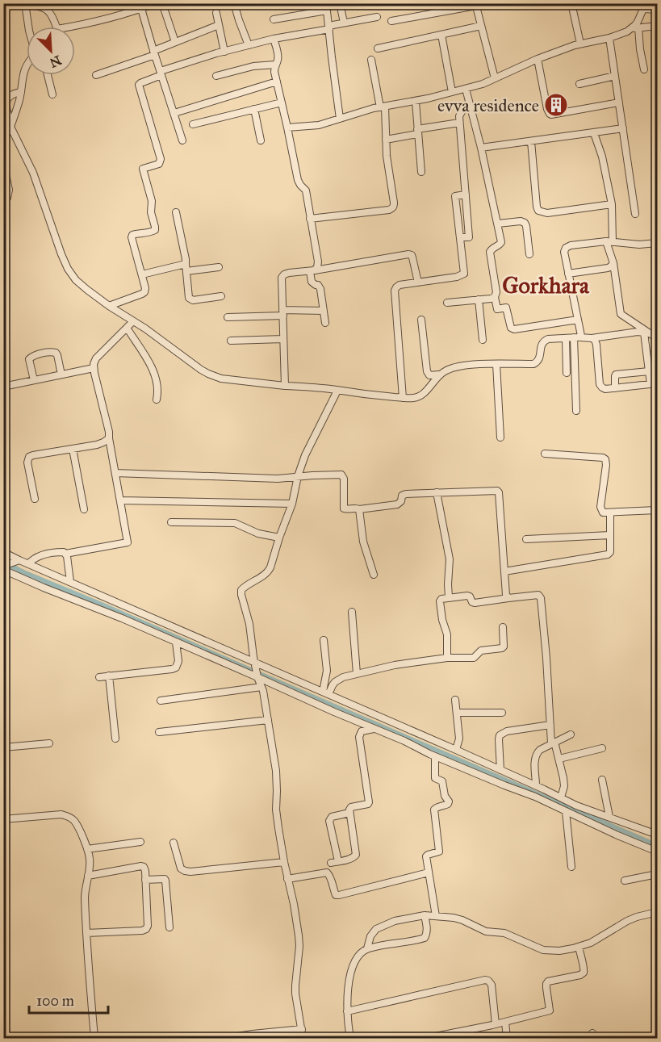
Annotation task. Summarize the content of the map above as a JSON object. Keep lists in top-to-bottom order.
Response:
{
  "districts": ["Gorkhara"],
  "places": {
    "building": ["evva residence"]
  },
  "scale_bar": "100 m",
  "north": "bottom right"
}
